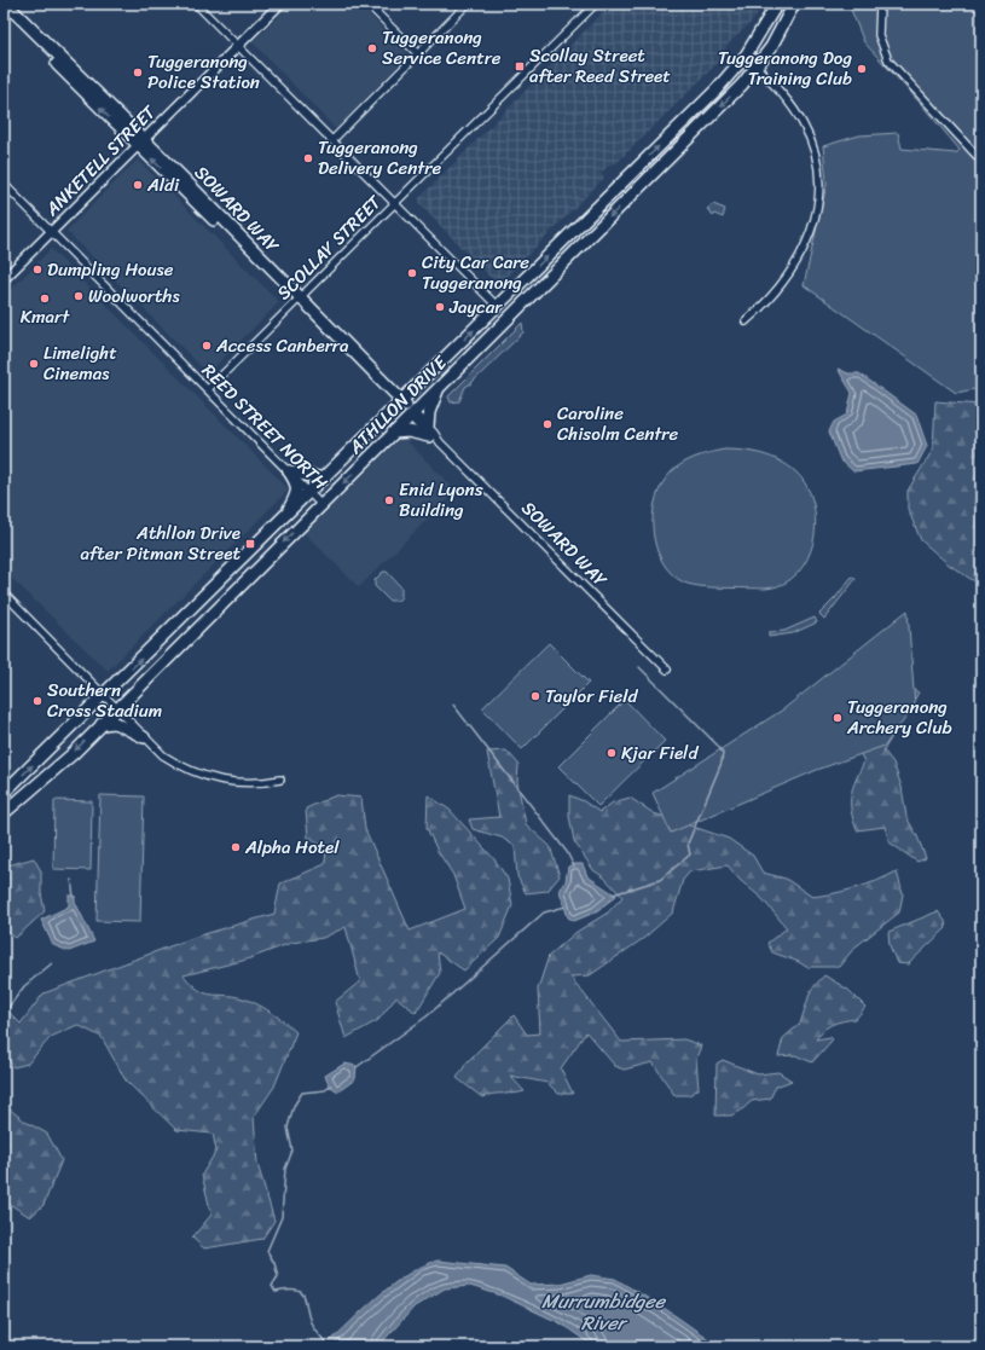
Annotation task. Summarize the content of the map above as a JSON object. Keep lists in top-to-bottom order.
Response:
{
  "streets": {
    "main road": ["SOWARD WAY", "ATHLLON DRIVE"],
    "street": ["ANKETELL STREET", "SCOLLAY STREET", "REED STREET NORTH"]
  },
  "crossings": [
    ["ANKETELL STREET", "SOWARD WAY"],
    ["ANKETELL STREET", "REED STREET NORTH"],
    ["SOWARD WAY", "SCOLLAY STREET"],
    ["SOWARD WAY", "ATHLLON DRIVE"],
    ["SCOLLAY STREET", "REED STREET NORTH"],
    ["ATHLLON DRIVE", "REED STREET NORTH"]
  ],
  "water": ["Murrumbidgee River"],
  "places": {
    "other": [
      "Tuggeranong Service Centre",
      "Tuggeranong Dog Training Club",
      "Tuggeranong Police Station",
      "Tuggeranong Delivery Centre",
      "Aldi",
      "Dumpling House",
      "City Car Care Tuggeranong",
      "Woolworths",
      "Kmart",
      "Jaycar",
      "Access Canberra",
      "Limelight Cinemas",
      "Caroline Chisolm Centre",
      "Enid Lyons Building",
      "Taylor Field",
      "Southern Cross Stadium",
      "Tuggeranong Archery Club",
      "Kjar Field",
      "Alpha Hotel"
    ],
    "transit": ["Scollay Street after Reed Street", "Athllon Drive after Pitman Street"]
  }
}
